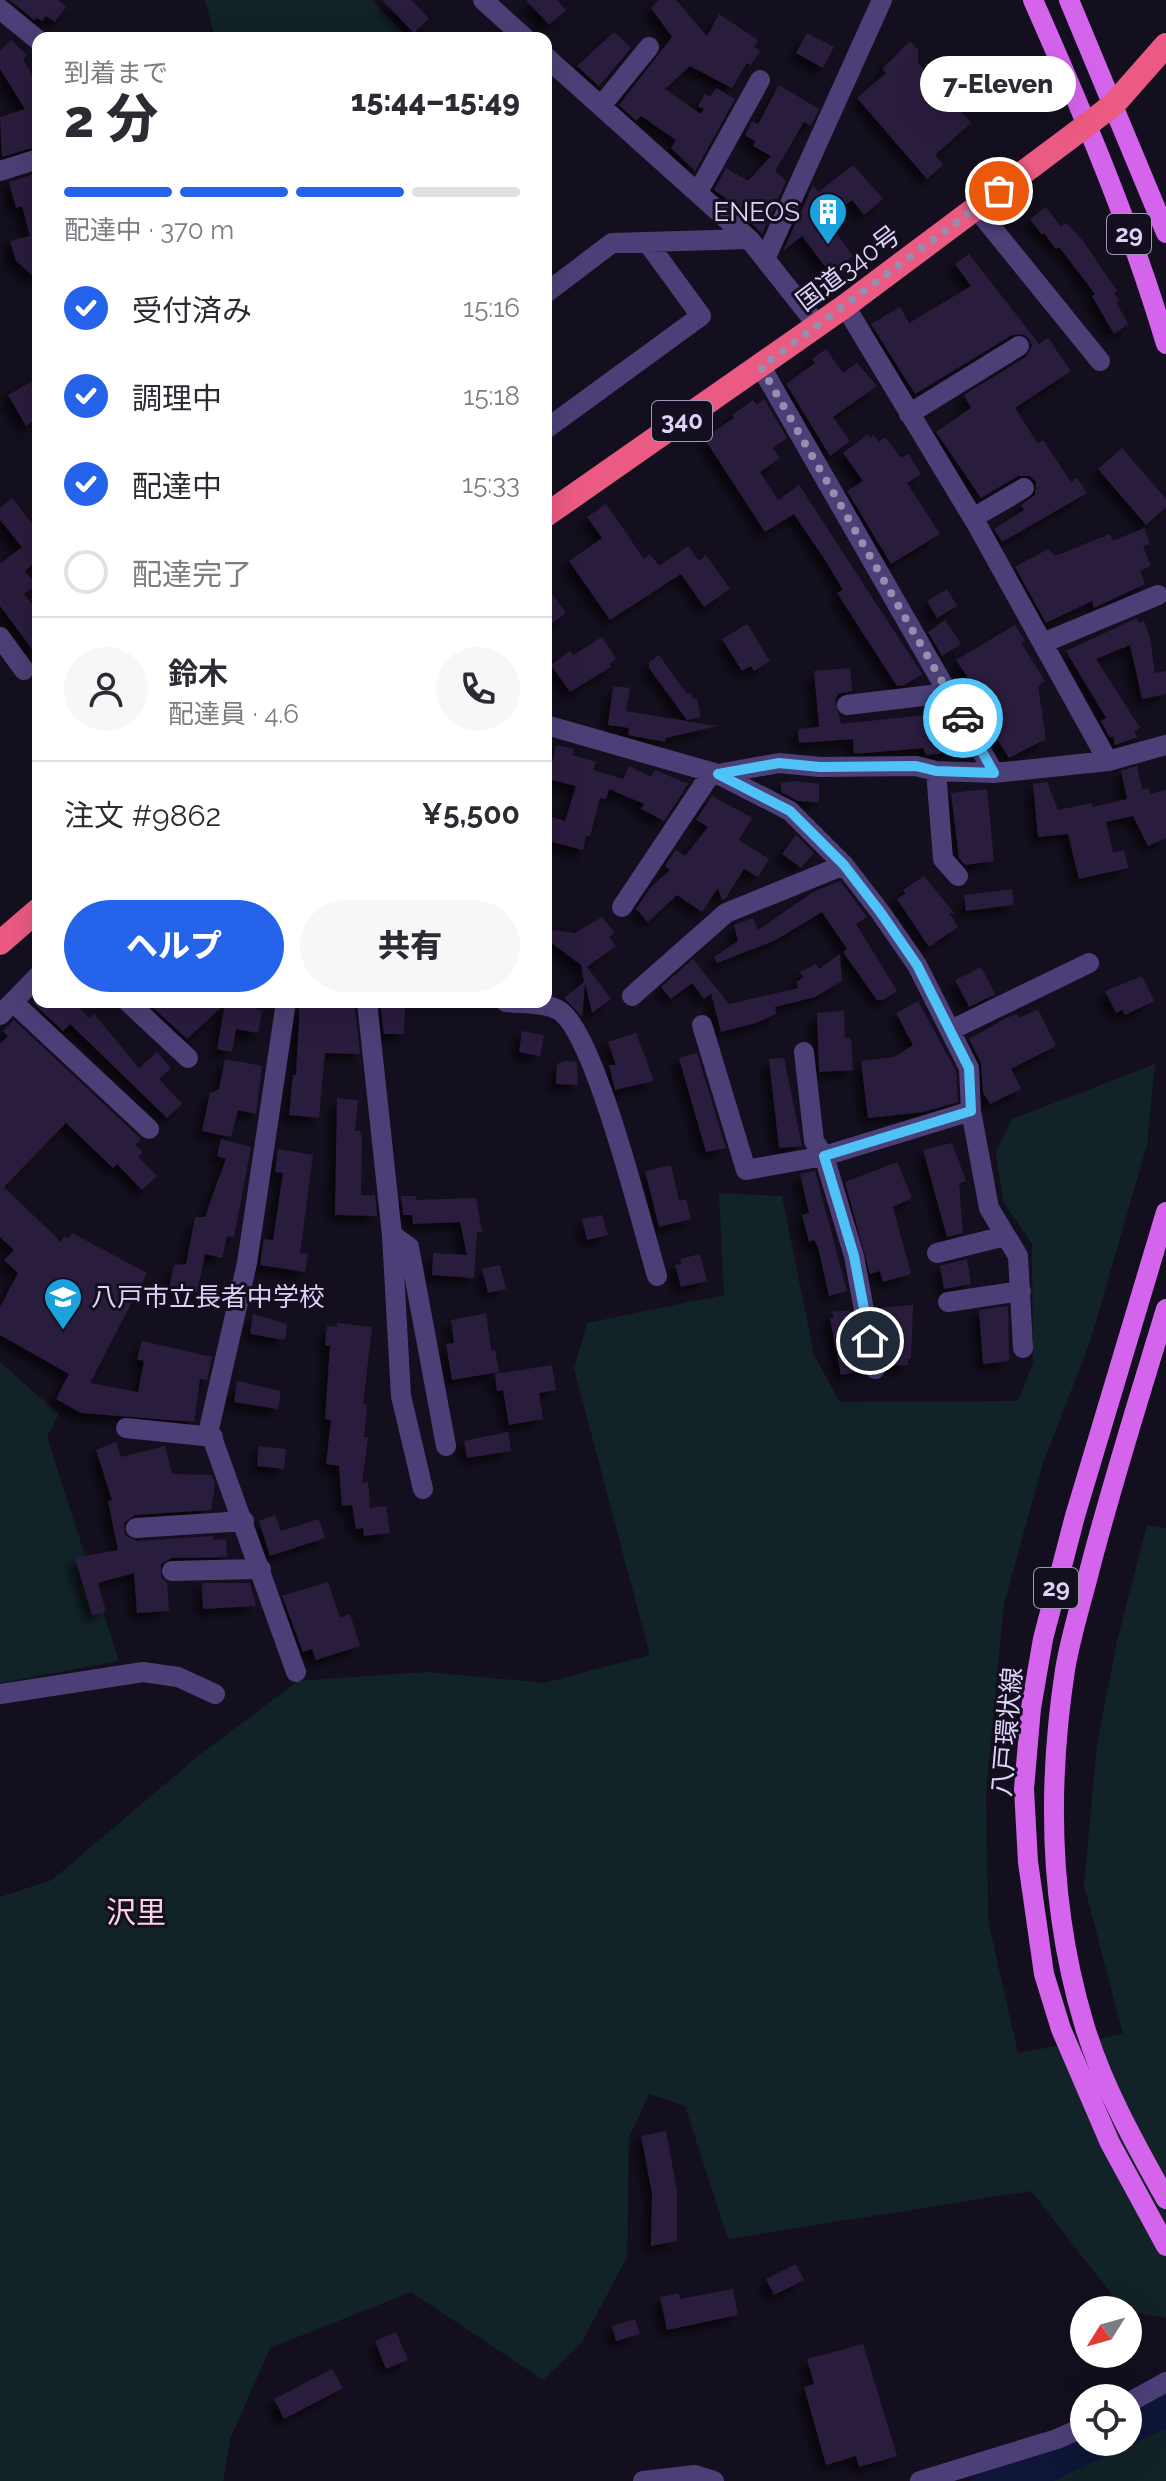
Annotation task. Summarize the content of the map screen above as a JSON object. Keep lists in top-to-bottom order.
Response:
{
  "streets": {
    "highway": ["国道340号", "340"],
    "main road": ["29", "八戸環状線"]
  },
  "crossings": [
    ["29", "国道340号"]
  ],
  "districts": ["沢里"],
  "places": {
    "other": ["7-Eleven"],
    "building": ["ENEOS"],
    "school or university": ["八戸市立長者中学校"]
  },
  "north": "bottom left",
  "page": {
    "heading": ["2 分", "到着まで", "15:44–15:49"],
    "panel": [
      "鈴木",
      "配達員 · 4.6",
      "注文 #9862",
      "¥5,500"
    ],
    "bubble": "7-Eleven",
    "bar": "配達中 · 370 m",
    "list": [
      ["受付済み", "15:16"],
      ["調理中", "15:18"],
      ["配達中", "15:33"],
      "配達完了"
    ],
    "buttons": ["ヘルプ", "共有"]
  }
}
